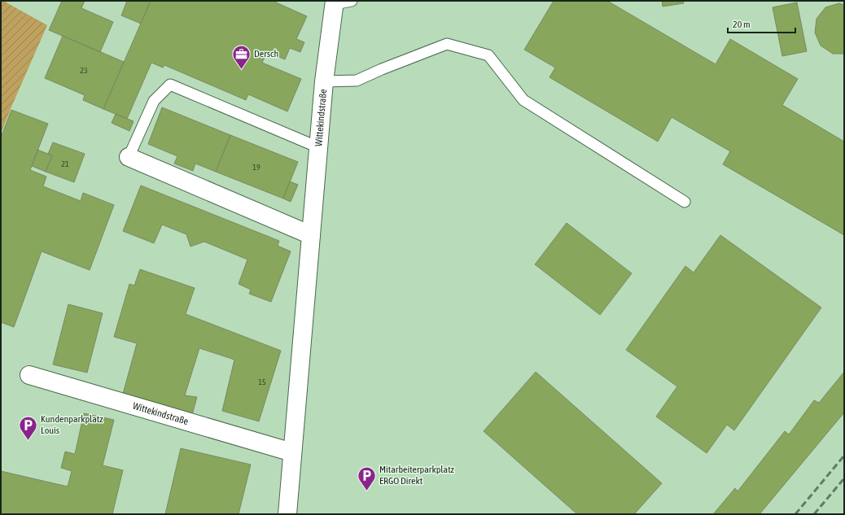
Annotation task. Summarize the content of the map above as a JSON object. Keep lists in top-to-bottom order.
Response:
{
  "streets": {
    "street": ["Wittekindstraße"]
  },
  "places": {
    "office": ["Dersch"],
    "parking": ["Kundenparkplatz Louis", "Mitarbeiterparkplatz ERGO Direkt"]
  },
  "house_numbers": [
    "23",
    "21",
    "19",
    "15"
  ],
  "scale_bar": "20 m"
}
